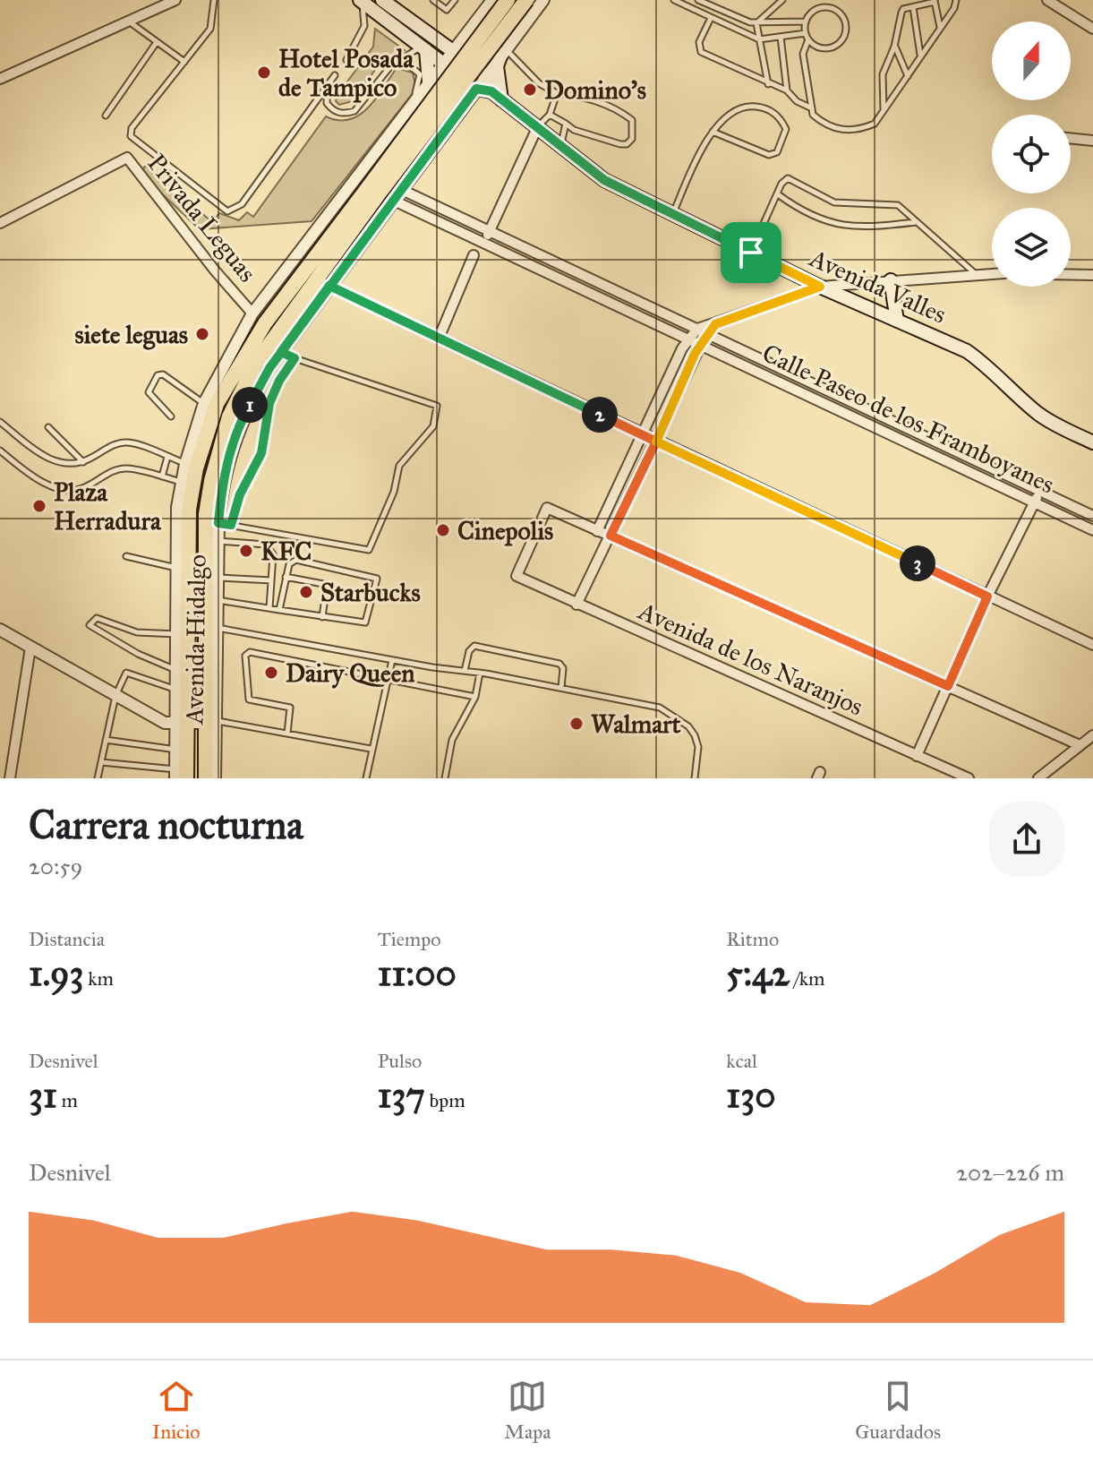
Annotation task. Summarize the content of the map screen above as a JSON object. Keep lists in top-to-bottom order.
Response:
{
  "streets": {
    "main road": ["Avenida Valles"],
    "street": [
      "Privada Leguas",
      "Calle Paseo de los Framboyanes",
      "Avenida Hidalgo",
      "Avenida de los Naranjos"
    ]
  },
  "crossings": [
    ["Privada Leguas", "Avenida Hidalgo"],
    ["Avenida Valles", "Avenida Hidalgo"],
    ["Calle Paseo de los Framboyanes", "Avenida Hidalgo"]
  ],
  "places": [
    "Hotel Posada de Tampico",
    "Domino's",
    "siete leguas",
    "Plaza Herradura",
    "Cinepolis",
    "KFC",
    "Starbucks",
    "Dairy Queen",
    "Walmart"
  ],
  "north": "top",
  "page": {
    "pins": ["1", "2", "3"],
    "heading": ["Carrera nocturna", "20:59"],
    "stats": [
      ["Distancia", "1.93 km"],
      ["Tiempo", "11:00"],
      ["Ritmo", "5:42 /km"],
      ["Desnivel", "31 m"],
      ["Pulso", "137 bpm"],
      ["kcal", "130"]
    ],
    "chart": ["Desnivel", "202–226 m"],
    "tabs": ["Inicio", "Mapa", "Guardados"]
  }
}
